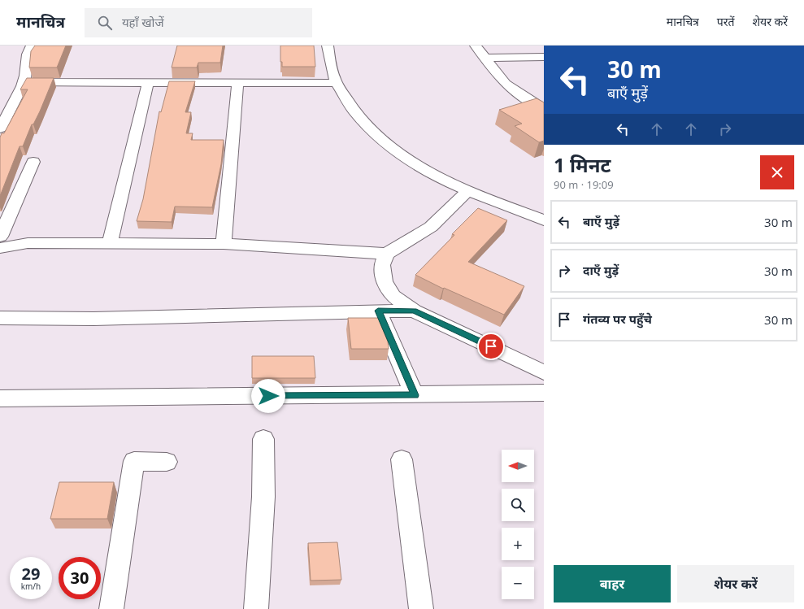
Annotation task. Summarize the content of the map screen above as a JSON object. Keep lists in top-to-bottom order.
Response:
{
  "north": "left",
  "page": {
    "header": "मानचित्र",
    "search": "यहाँ खोजें",
    "nav": ["मानचित्र", "परतें", "शेयर करें"],
    "turn": ["30 m", "बाएँ मुड़ें"],
    "heading": ["1 मिनट", "90 m · 19:09"],
    "list": [
      {
        "name": "बाएँ मुड़ें",
        "value": "30 m"
      },
      {
        "name": "दाएँ मुड़ें",
        "value": "30 m"
      },
      {
        "name": "गंतव्य पर पहुँचे",
        "value": "30 m"
      }
    ],
    "map_buttons": ["+", "−"],
    "speed": "29 km/h",
    "limit": "30",
    "buttons": ["बाहर", "शेयर करें"]
  }
}
